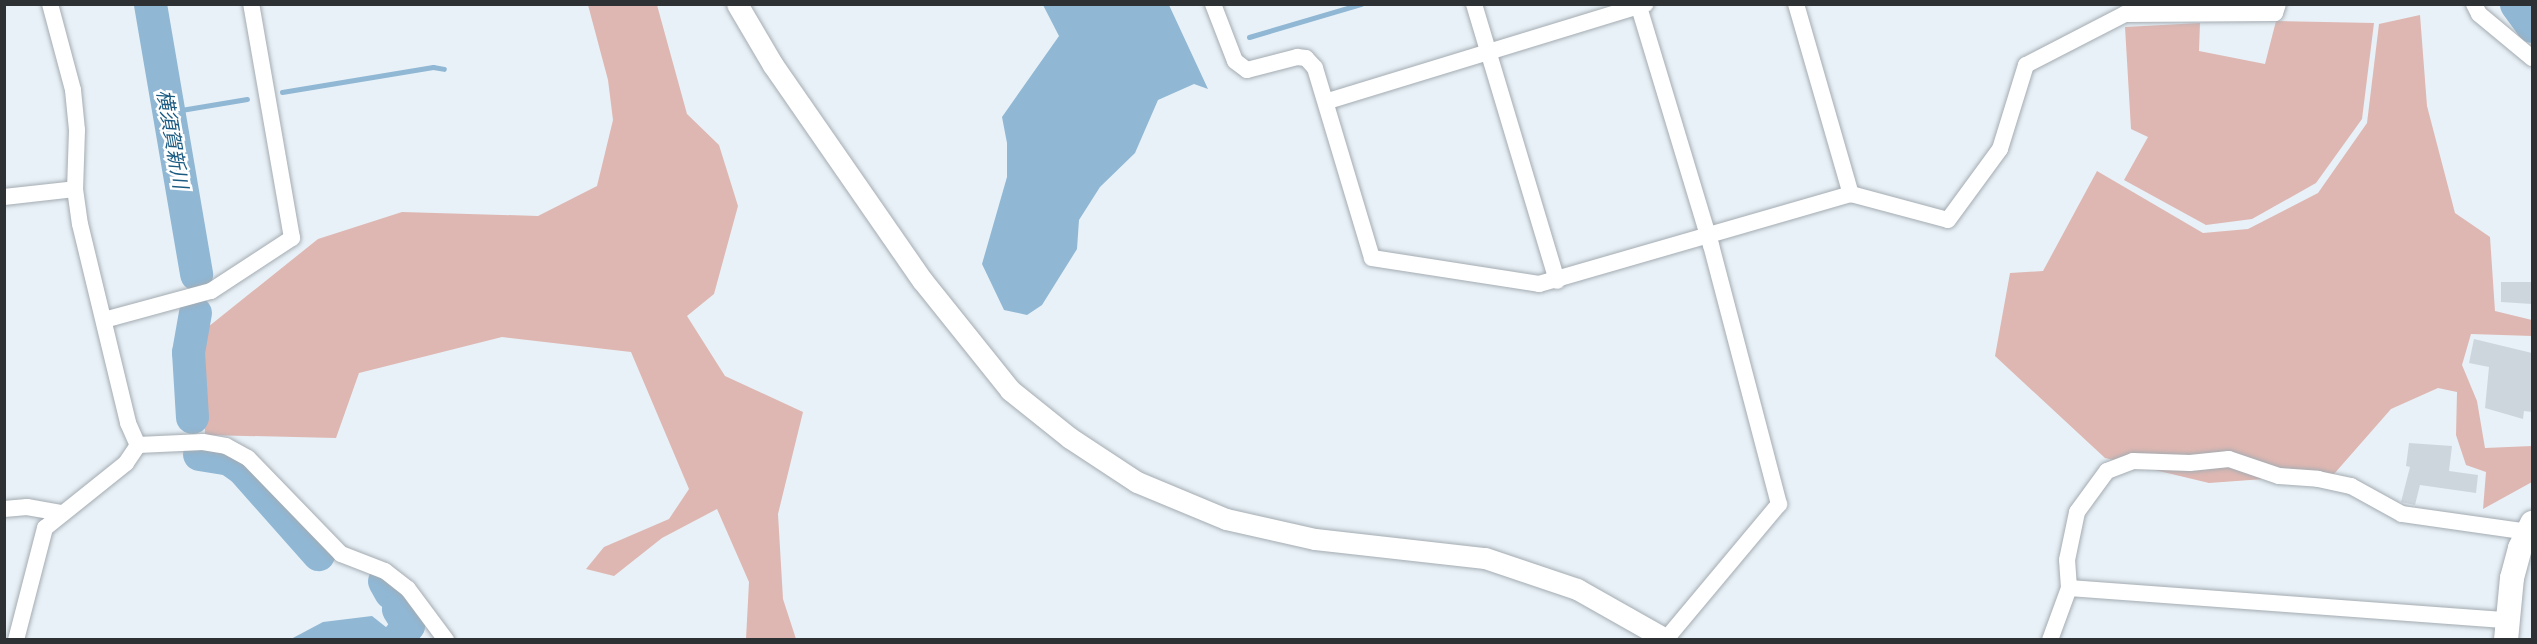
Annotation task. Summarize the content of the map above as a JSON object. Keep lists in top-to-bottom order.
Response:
{
  "water": ["横須賀新川"]
}
